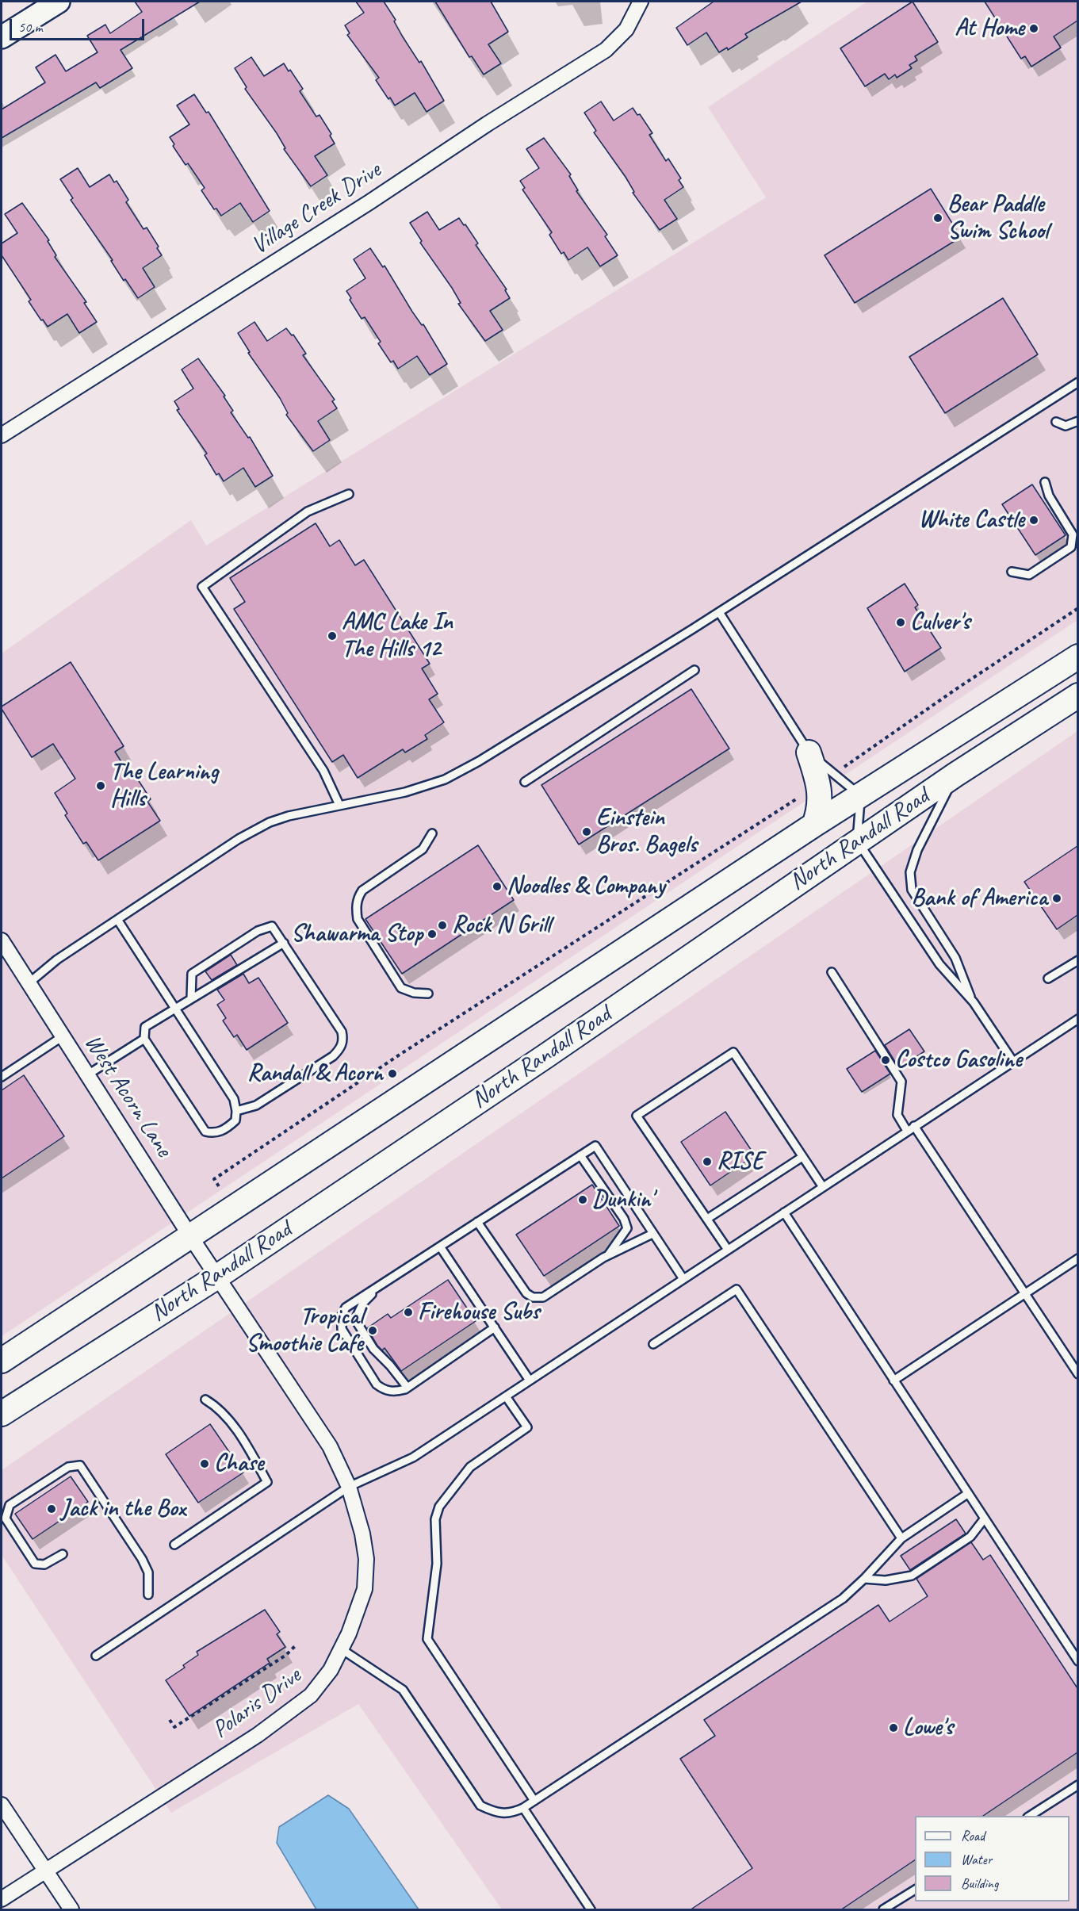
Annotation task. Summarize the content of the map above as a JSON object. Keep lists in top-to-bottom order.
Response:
{
  "streets": {
    "main road": ["North Randall Road"],
    "street": ["Village Creek Drive", "West Acorn Lane", "Polaris Drive"]
  },
  "crossings": [
    ["North Randall Road", "West Acorn Lane"],
    ["North Randall Road", "Polaris Drive"],
    ["West Acorn Lane", "Polaris Drive"]
  ],
  "places": [
    "At Home",
    "Bear Paddle Swim School",
    "White Castle",
    "Culver's",
    "AMC Lake In The Hills 12",
    "The Learning Hills",
    "Einstein Bros. Bagels",
    "Noodles & Company",
    "Bank of America",
    "Rock N Grill",
    "Shawarma Stop",
    "Costco Gasoline",
    "Randall & Acorn",
    "RISE",
    "Dunkin'",
    "Firehouse Subs",
    "Tropical Smoothie Cafe",
    "Chase",
    "Jack in the Box",
    "Lowe's"
  ],
  "legend": ["Road", "Water", "Building"],
  "scale_bar": "50 m"
}
